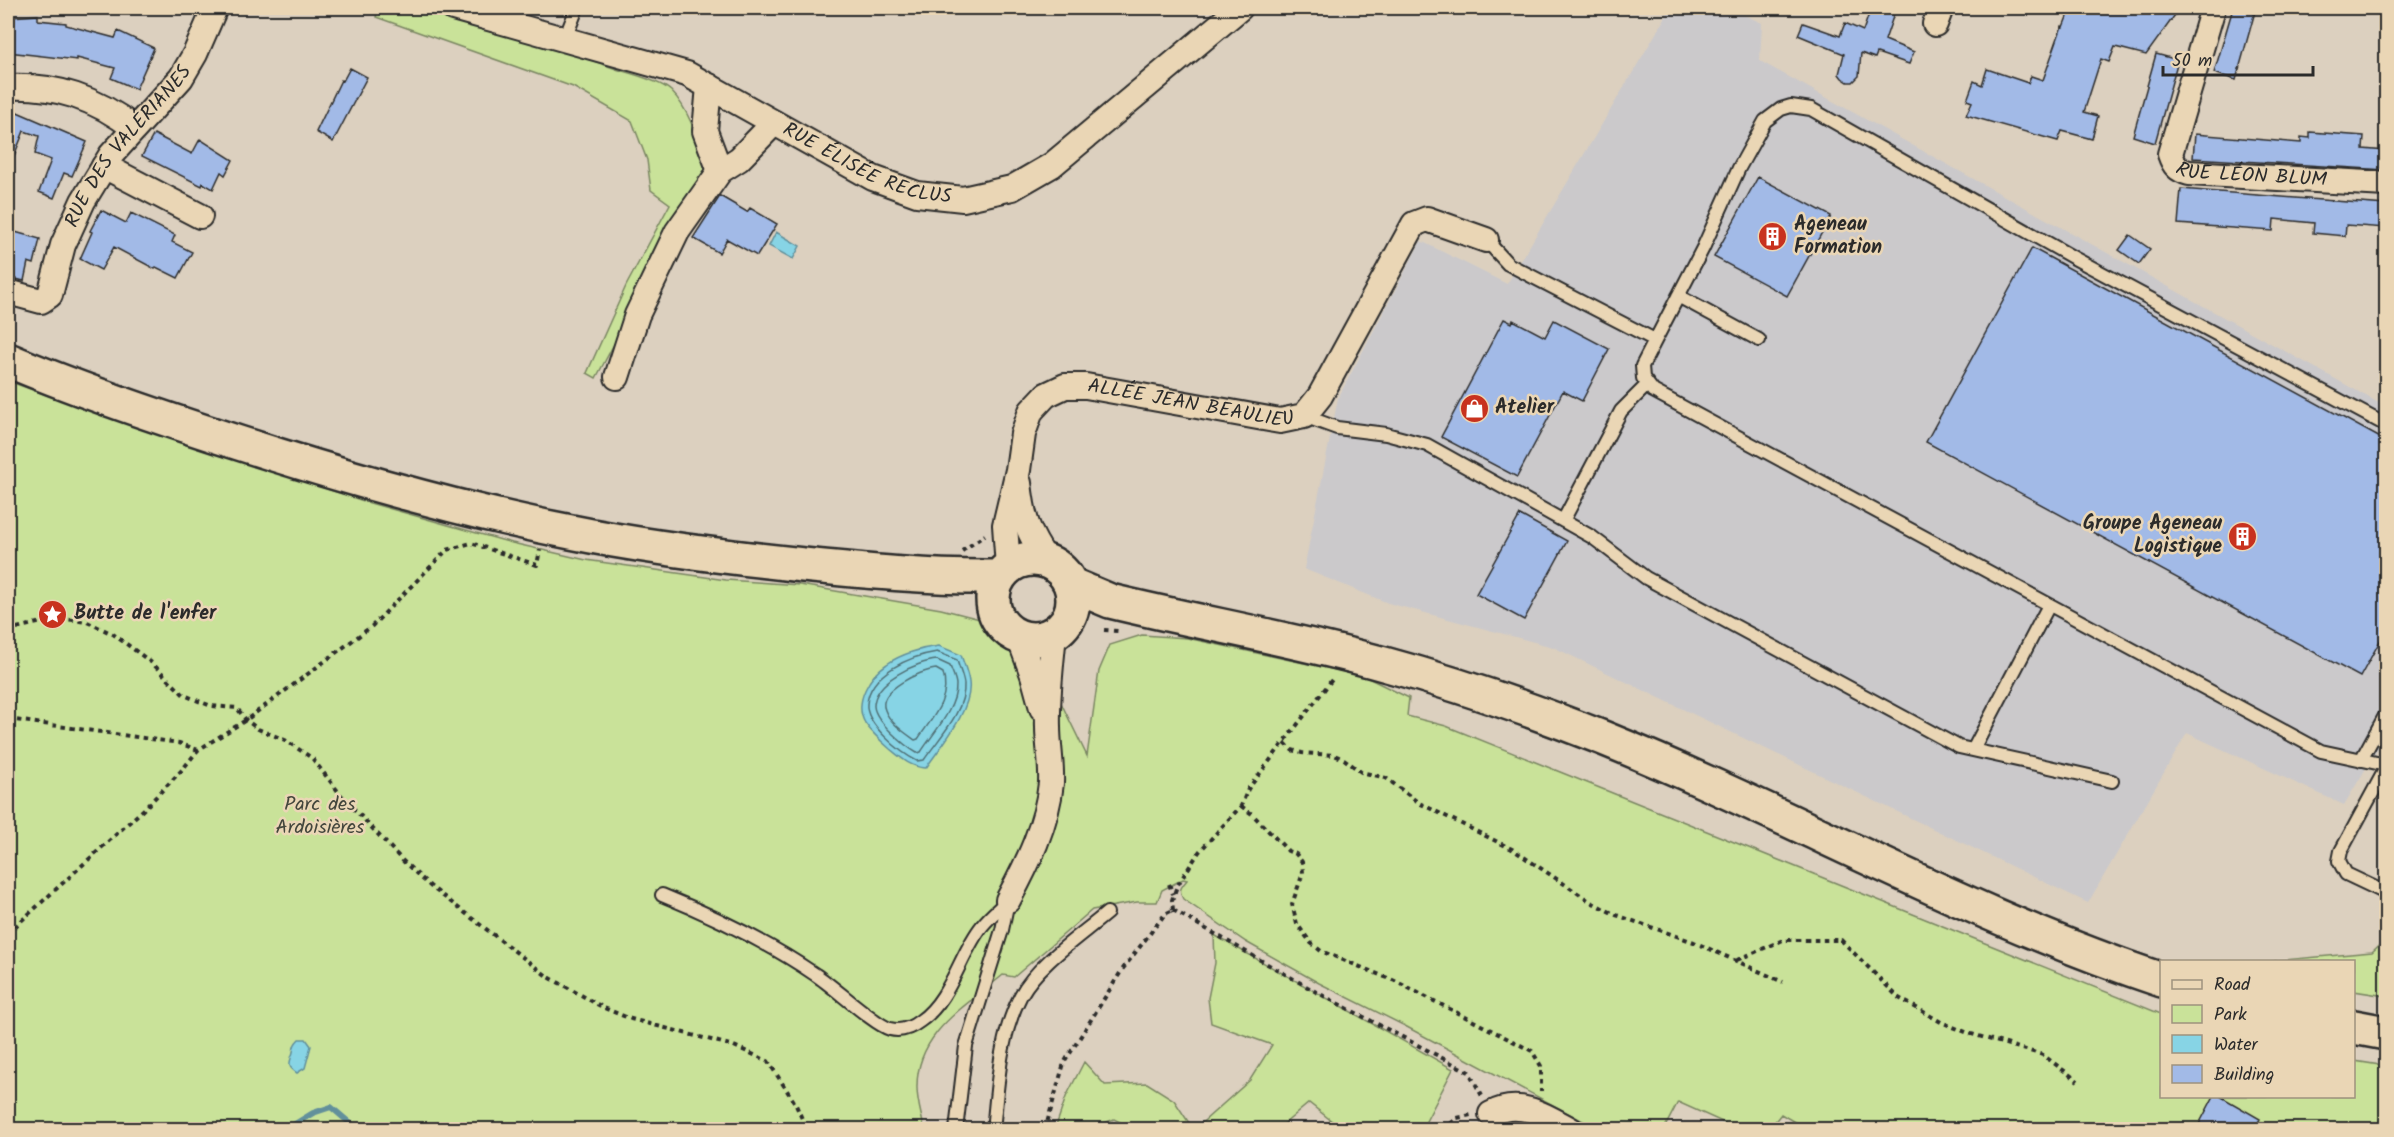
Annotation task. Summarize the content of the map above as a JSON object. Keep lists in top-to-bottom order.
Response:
{
  "streets": {
    "street": [
      "RUE DES VALÉRIANES",
      "RUE ÉLISÉE RECLUS",
      "RUE LÉON BLUM",
      "ALLÉE JEAN BEAULIEU"
    ]
  },
  "parks": ["Parc des Ardoisières"],
  "places": {
    "building": ["Ageneau Formation", "Groupe Ageneau Logistique"],
    "shop": ["Atelier"],
    "place": ["Butte de l'enfer"]
  },
  "legend": [
    "Road",
    "Park",
    "Water",
    "Building"
  ],
  "scale_bar": "50 m"
}
